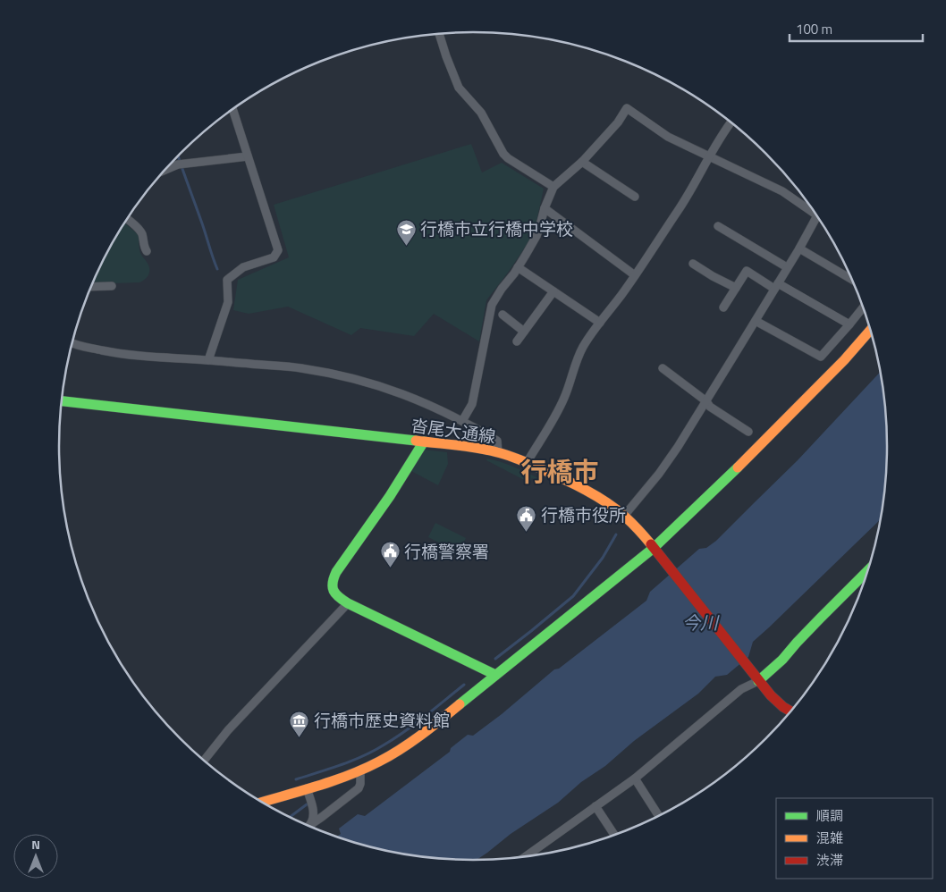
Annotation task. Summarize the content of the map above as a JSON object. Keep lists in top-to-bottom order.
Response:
{
  "streets": {
    "street": ["沓尾大通線"]
  },
  "districts": ["行橋市"],
  "water": ["今川"],
  "places": {
    "school or university": ["行橋市立行橋中学校"],
    "public building": ["行橋市役所", "行橋警察署"],
    "museum": ["行橋市歴史資料館"]
  },
  "legend": ["順調", "混雑", "渋滞"],
  "scale_bar": "100 m",
  "north": "top"
}
